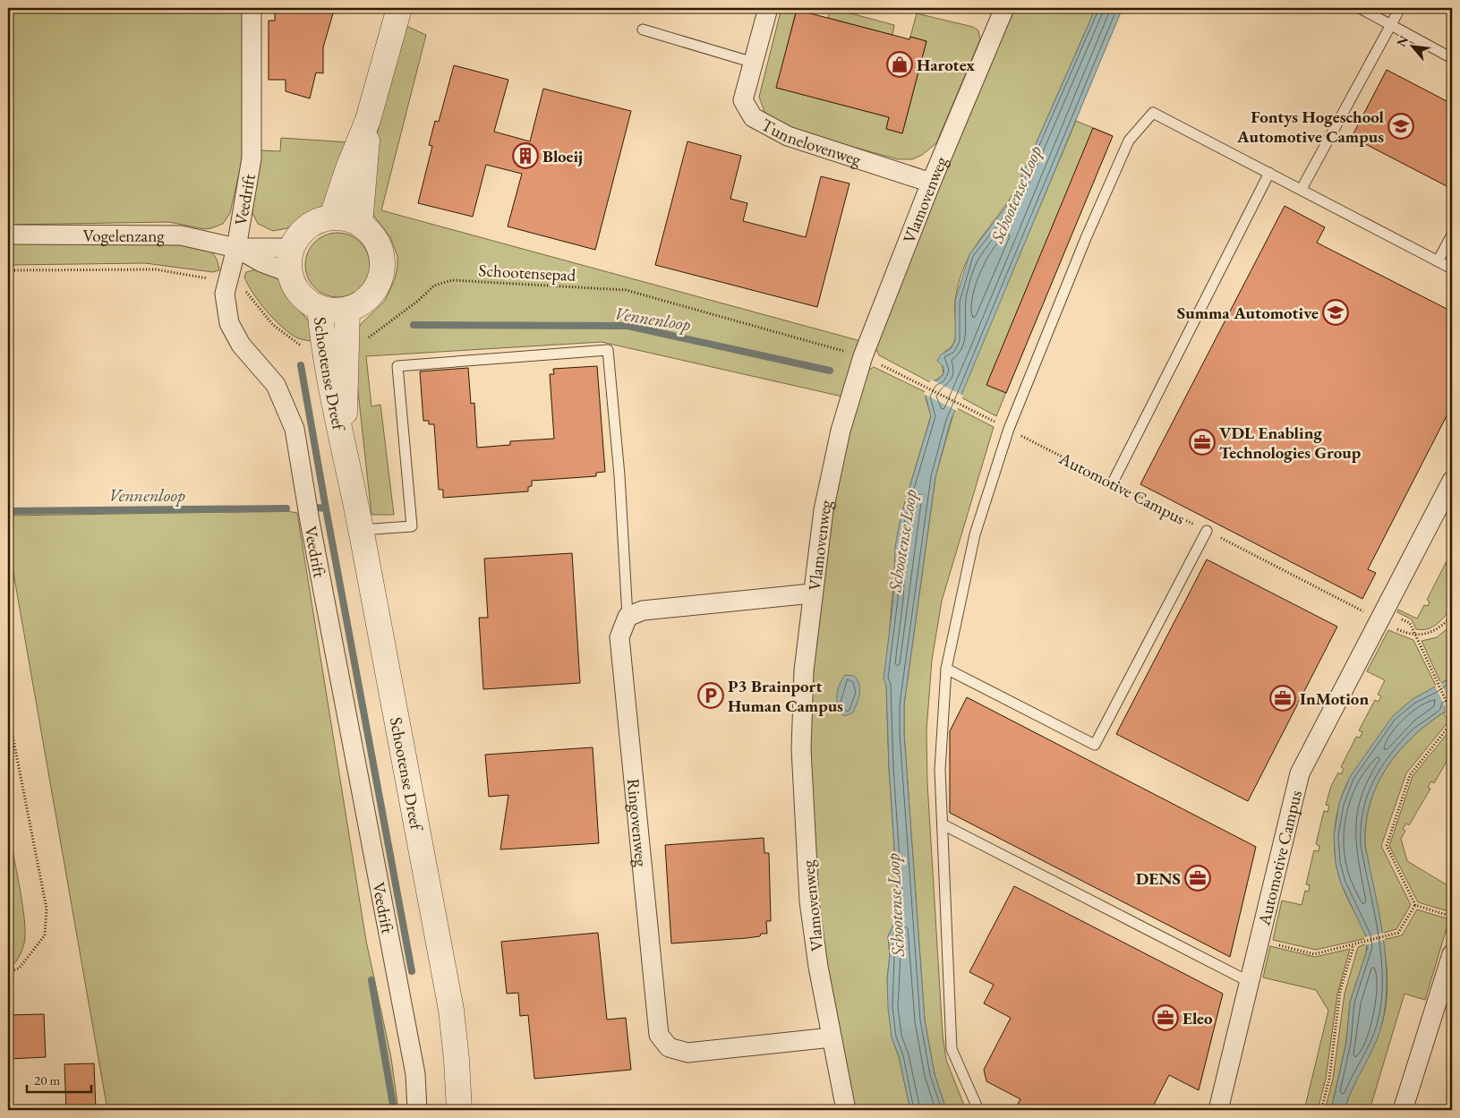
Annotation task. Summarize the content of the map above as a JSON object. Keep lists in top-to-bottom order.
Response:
{
  "streets": {
    "street": [
      "Tunnelovenweg",
      "Veedrift",
      "Vlamovenweg",
      "Vogelenzang",
      "Schootense Dreef",
      "Automotive Campus",
      "Ringovenweg"
    ],
    "path": ["Schootensepad"]
  },
  "crossings": [
    ["Tunnelovenweg", "Vlamovenweg"],
    ["Veedrift", "Vogelenzang"],
    ["Vlamovenweg", "Schootensepad"],
    ["Vlamovenweg", "Automotive Campus"],
    ["Vlamovenweg", "Ringovenweg"],
    ["Vogelenzang", "Schootense Dreef"],
    ["Schootensepad", "Schootense Dreef"],
    ["Schootensepad", "Automotive Campus"]
  ],
  "water": ["Schootense Loop", "Vennenloop"],
  "places": {
    "shop": ["Harotex"],
    "school or university": ["Fontys Hogeschool Automotive Campus", "Summa Automotive"],
    "building": ["Bloeij"],
    "office": [
      "VDL Enabling Technologies Group",
      "InMotion",
      "DENS",
      "Eleo"
    ],
    "parking": ["P3 Brainport Human Campus"]
  },
  "scale_bar": "20 m",
  "north": "top left"
}
